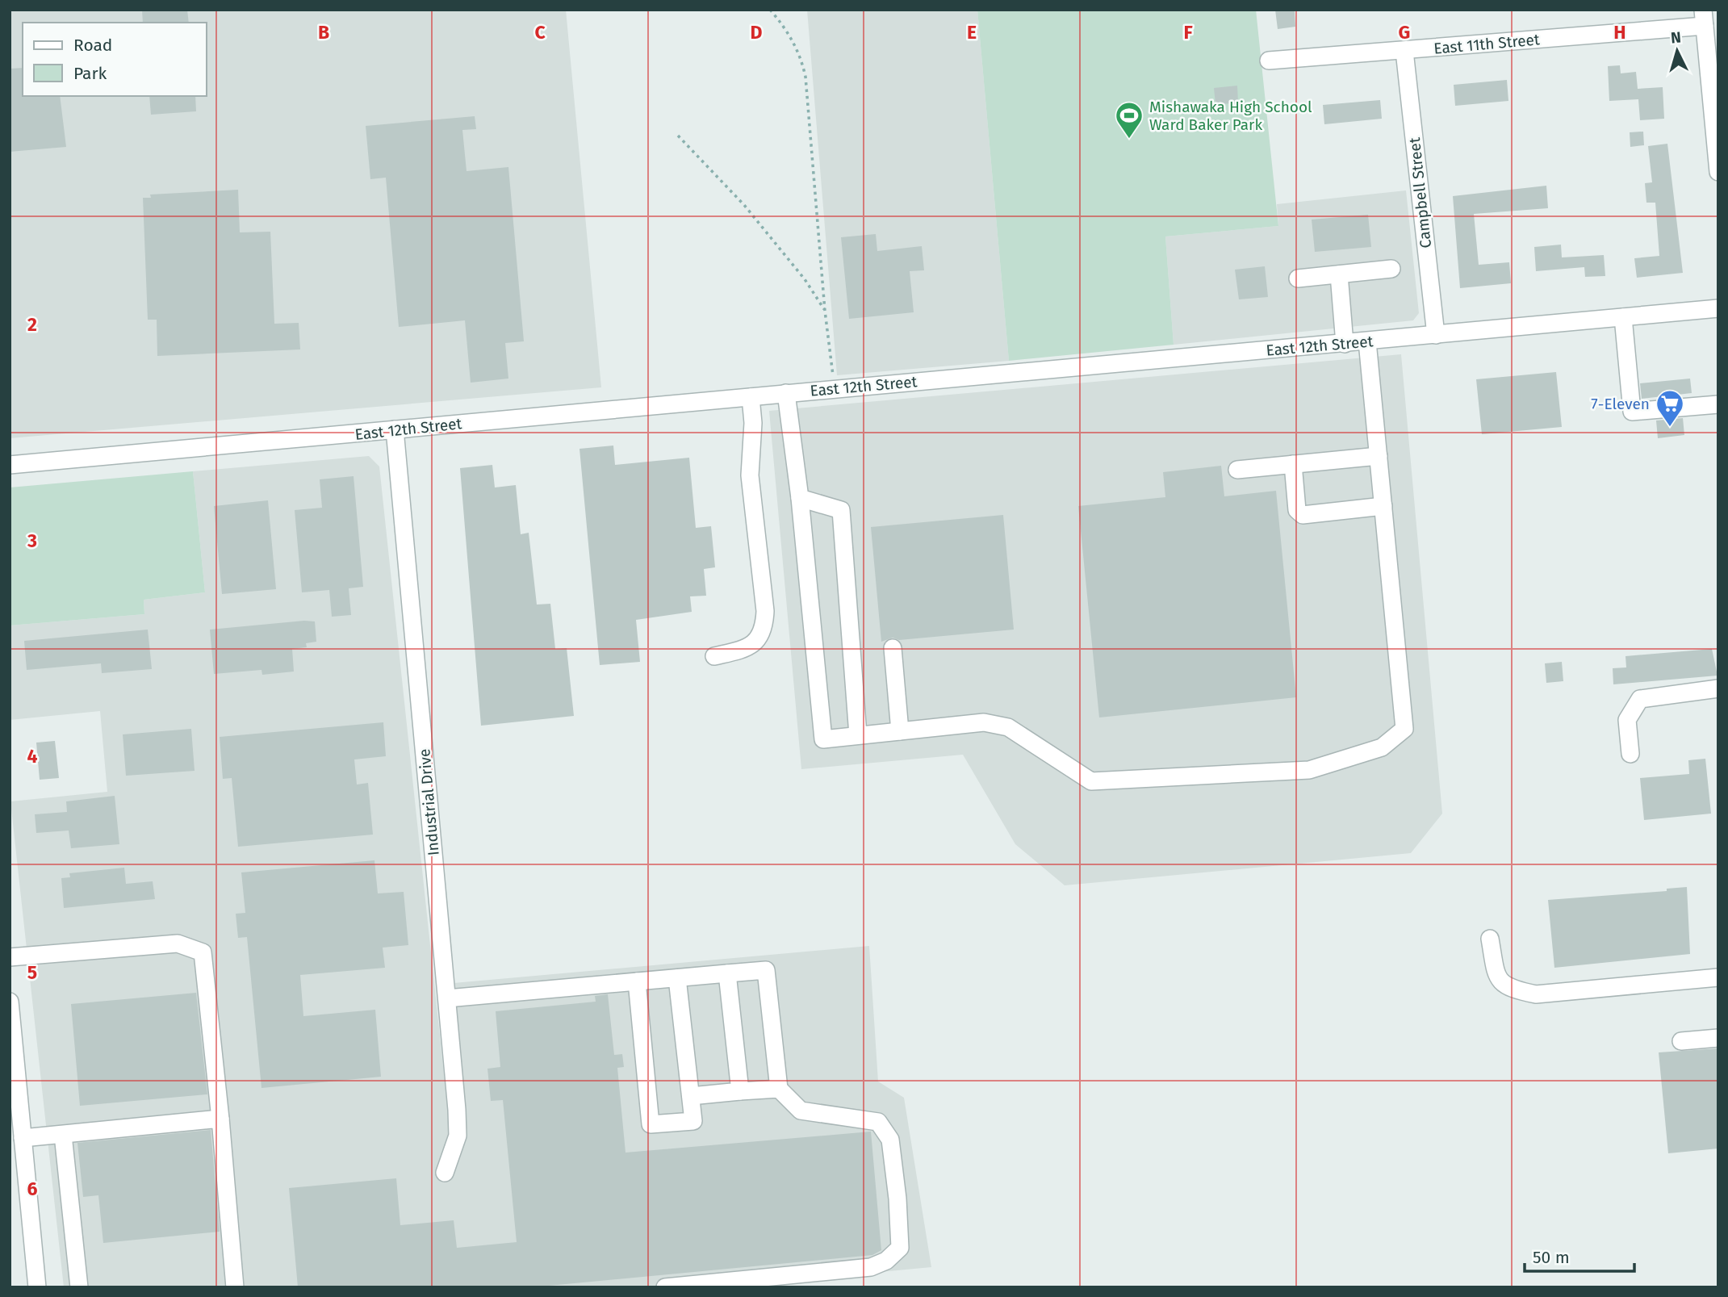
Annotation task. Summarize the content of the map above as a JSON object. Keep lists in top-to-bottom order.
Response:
{
  "streets": {
    "street": [
      "East 11th Street",
      "Campbell Street",
      "East 12th Street",
      "Industrial Drive"
    ]
  },
  "crossings": [
    ["East 11th Street", "Campbell Street"],
    ["Campbell Street", "East 12th Street"],
    ["East 12th Street", "Industrial Drive"]
  ],
  "places": {
    "sports": ["Mishawaka High School Ward Baker Park"],
    "supermarket": ["7-Eleven"]
  },
  "legend": ["Road", "Park"],
  "scale_bar": "50 m",
  "north": "top",
  "grid": {
    "columns": [
      "B",
      "C",
      "D",
      "E",
      "F",
      "G",
      "H"
    ],
    "rows": [
      "2",
      "3",
      "4",
      "5",
      "6"
    ]
  }
}
